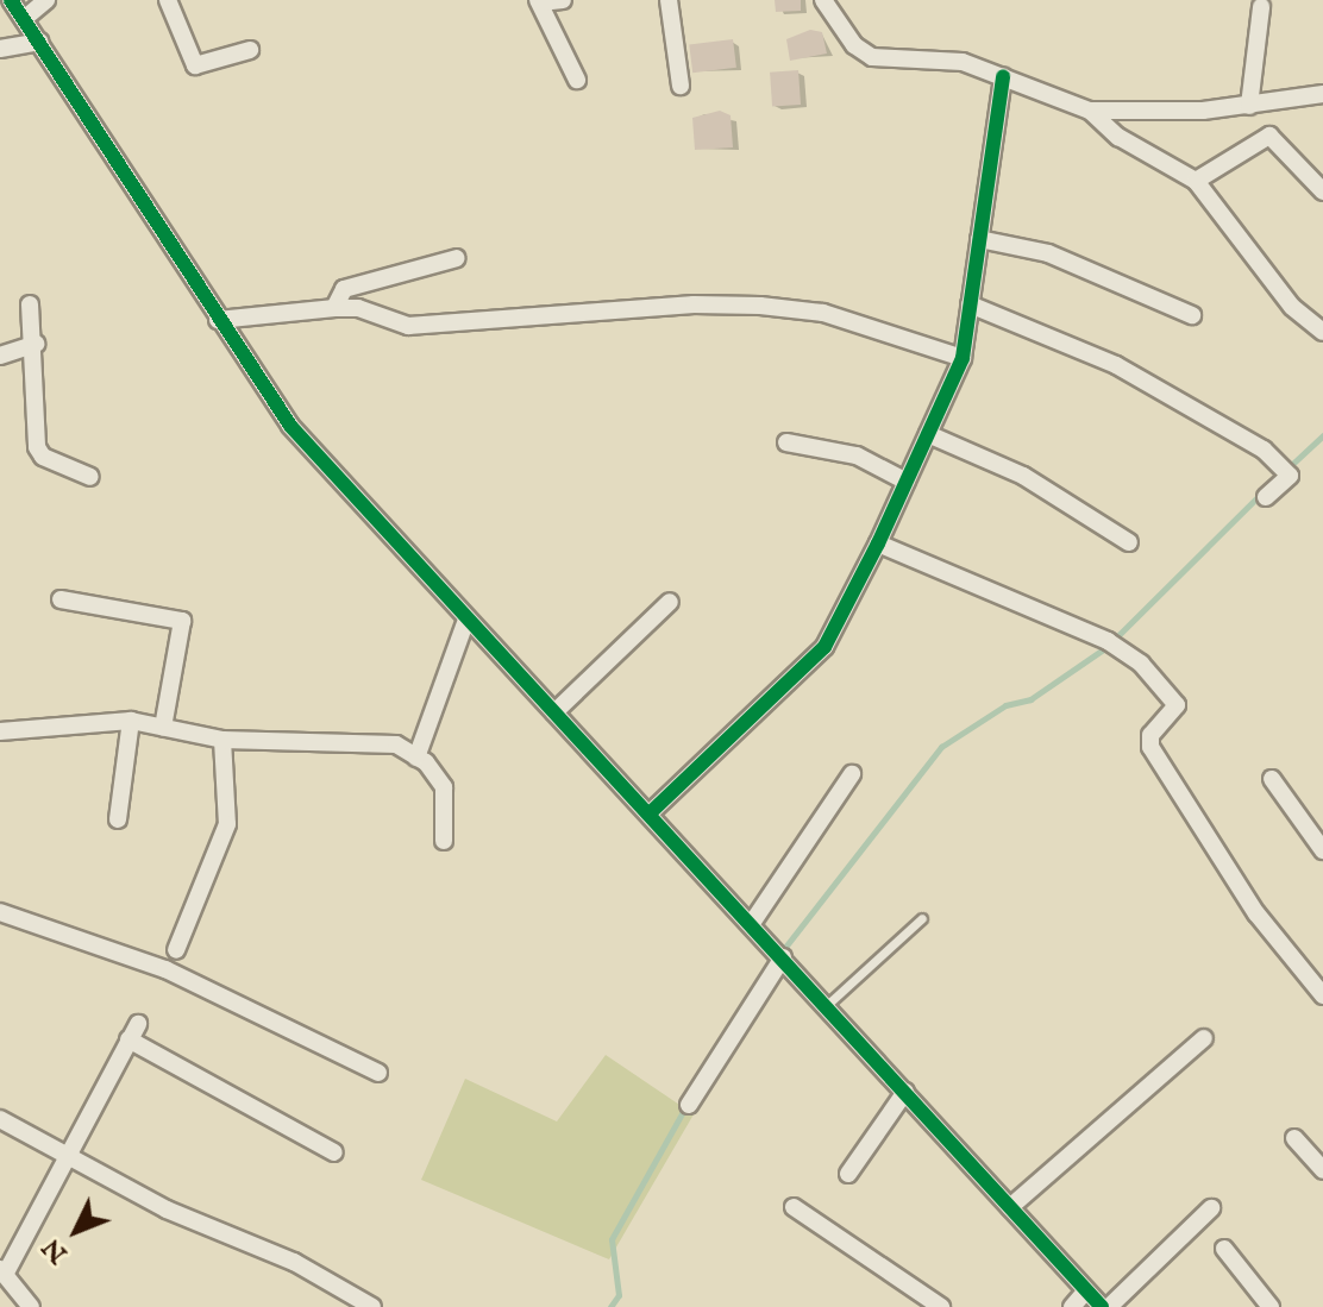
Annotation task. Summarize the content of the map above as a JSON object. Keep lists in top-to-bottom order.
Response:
{
  "north": "bottom left"
}
